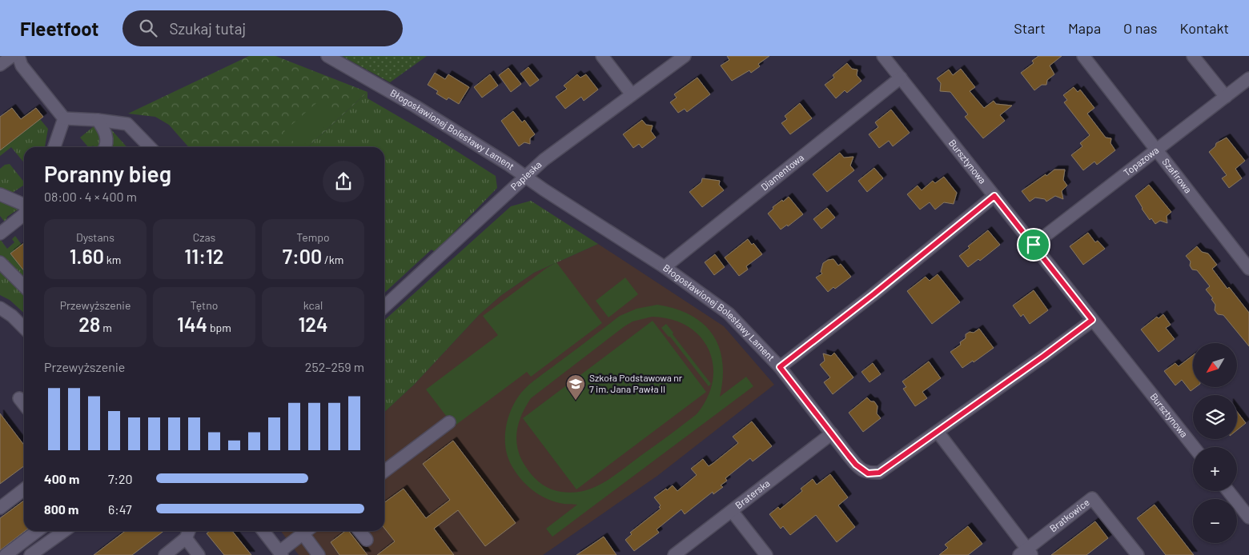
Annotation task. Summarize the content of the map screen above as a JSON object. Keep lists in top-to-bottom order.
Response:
{
  "streets": {
    "street": [
      "Błogosławionej Bolesławy Lament",
      "Bursztynowa",
      "Topazowa",
      "Diamentowa",
      "Papieska",
      "Szafirowa",
      "Braterska",
      "Bratkowice"
    ]
  },
  "crossings": [
    ["Błogosławionej Bolesławy Lament", "Bursztynowa"],
    ["Błogosławionej Bolesławy Lament", "Diamentowa"],
    ["Błogosławionej Bolesławy Lament", "Papieska"],
    ["Błogosławionej Bolesławy Lament", "Braterska"],
    ["Błogosławionej Bolesławy Lament", "Bratkowice"],
    ["Bursztynowa", "Topazowa"],
    ["Bursztynowa", "Diamentowa"],
    ["Topazowa", "Szafirowa"]
  ],
  "places": {
    "school or university": ["Szkoła Podstawowa nr 7 im. Jana Pawła II"]
  },
  "north": "bottom left",
  "page": {
    "header": "Fleetfoot",
    "search": "Szukaj tutaj",
    "nav": [
      "Start",
      "Mapa",
      "O nas",
      "Kontakt"
    ],
    "heading": ["Poranny bieg", "08:00 · 4 × 400 m"],
    "stats": [
      ["Dystans", "1.60 km"],
      ["Czas", "11:12"],
      ["Tempo", "7:00 /km"],
      ["Przewyższenie", "28 m"],
      ["Tętno", "144 bpm"],
      ["kcal", "124"]
    ],
    "map_buttons": ["+", "−"],
    "chart": ["Przewyższenie", "252–259 m"],
    "list": [
      {
        "name": "400 m",
        "note": "7:20"
      },
      {
        "name": "800 m",
        "note": "6:47"
      }
    ]
  }
}
